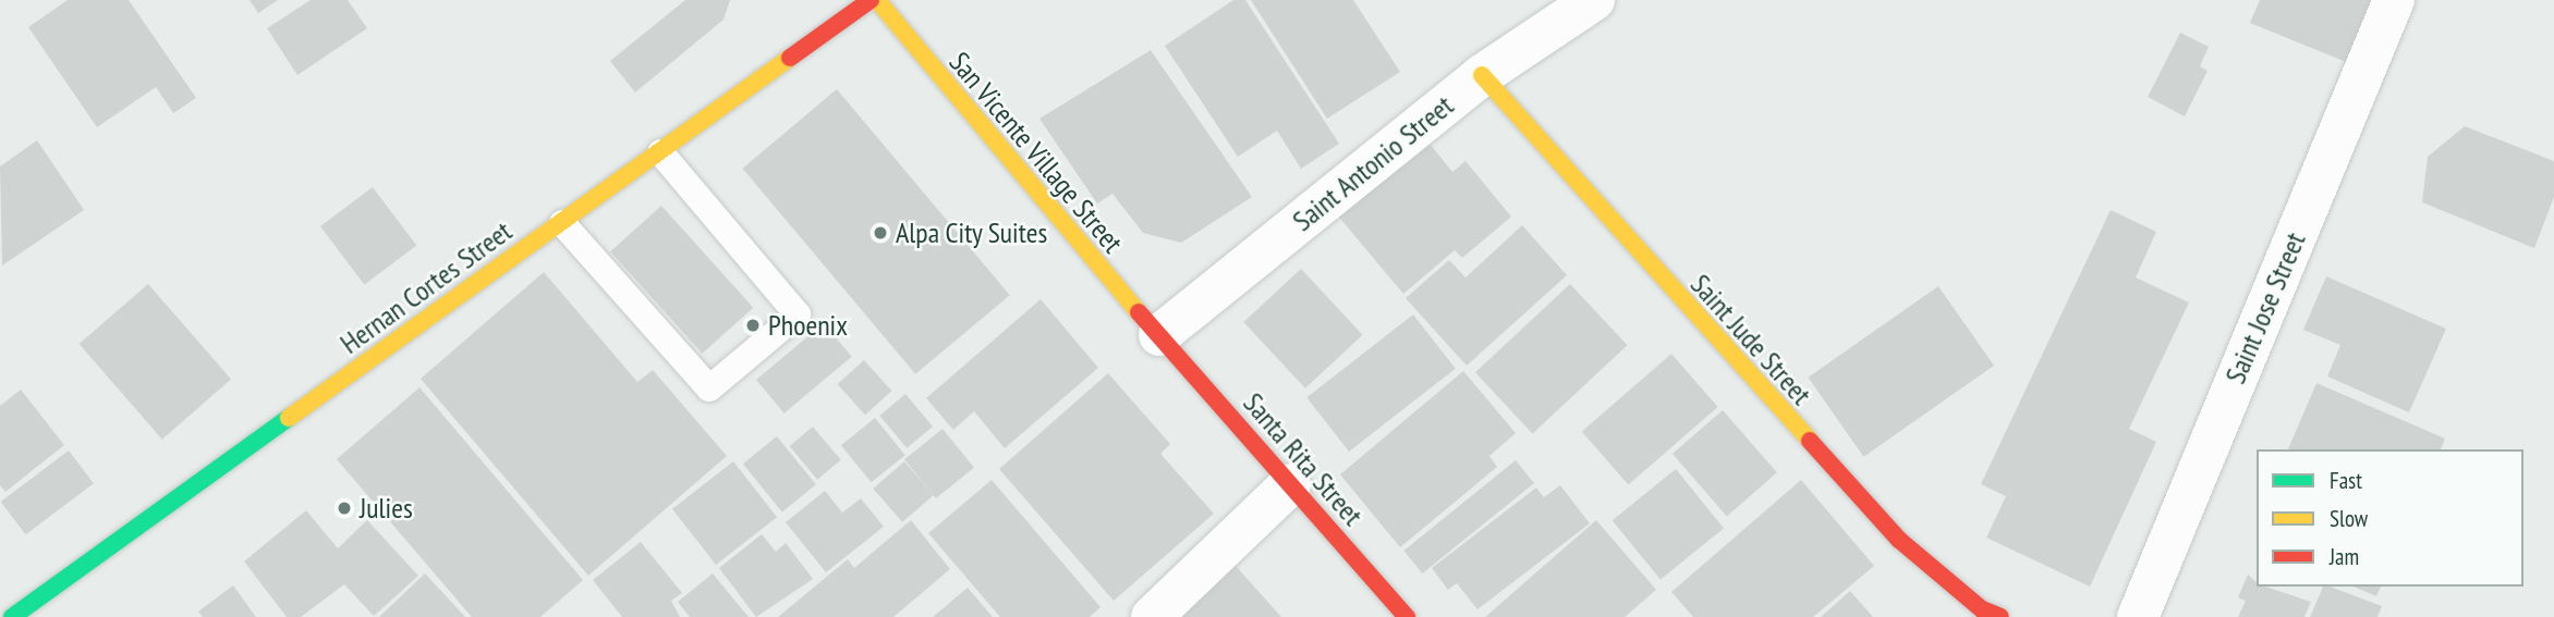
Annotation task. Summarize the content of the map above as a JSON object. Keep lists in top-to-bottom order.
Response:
{
  "streets": {
    "street": [
      "San Vicente Village Street",
      "Saint Antonio Street",
      "Hernan Cortes Street",
      "Saint Jose Street",
      "Saint Jude Street",
      "Santa Rita Street"
    ]
  },
  "crossings": [
    ["San Vicente Village Street", "Saint Antonio Street"],
    ["San Vicente Village Street", "Santa Rita Street"],
    ["Saint Antonio Street", "Saint Jude Street"],
    ["Saint Antonio Street", "Santa Rita Street"]
  ],
  "places": ["Alpa City Suites", "Phoenix", "Julies"],
  "legend": ["Fast", "Slow", "Jam"]
}
